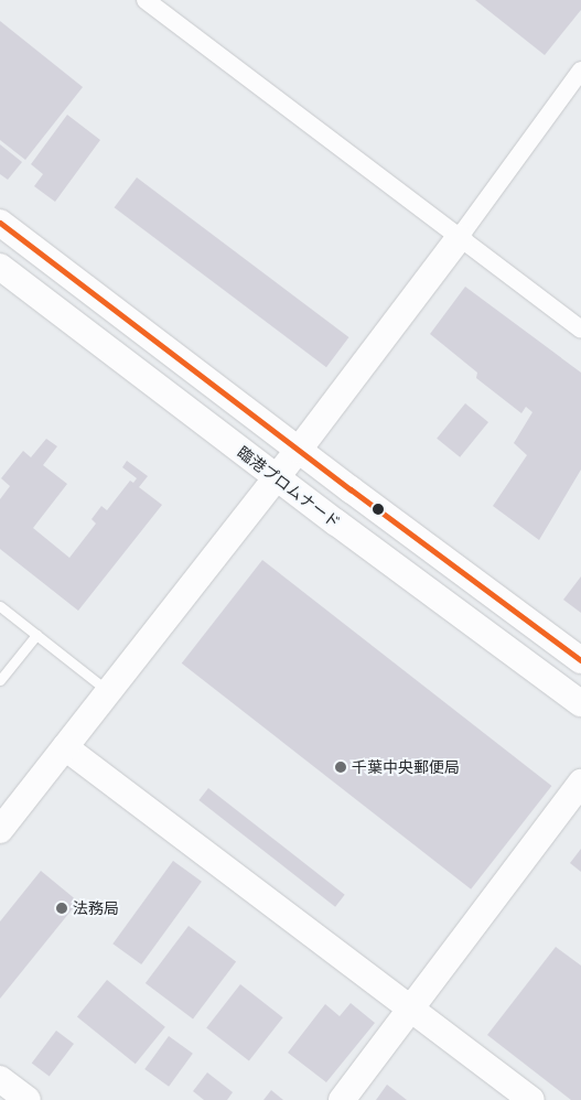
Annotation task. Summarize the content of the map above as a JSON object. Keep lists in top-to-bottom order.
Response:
{
  "streets": {
    "street": ["臨港プロムナード"]
  },
  "places": ["千葉中央郵便局", "法務局"]
}
